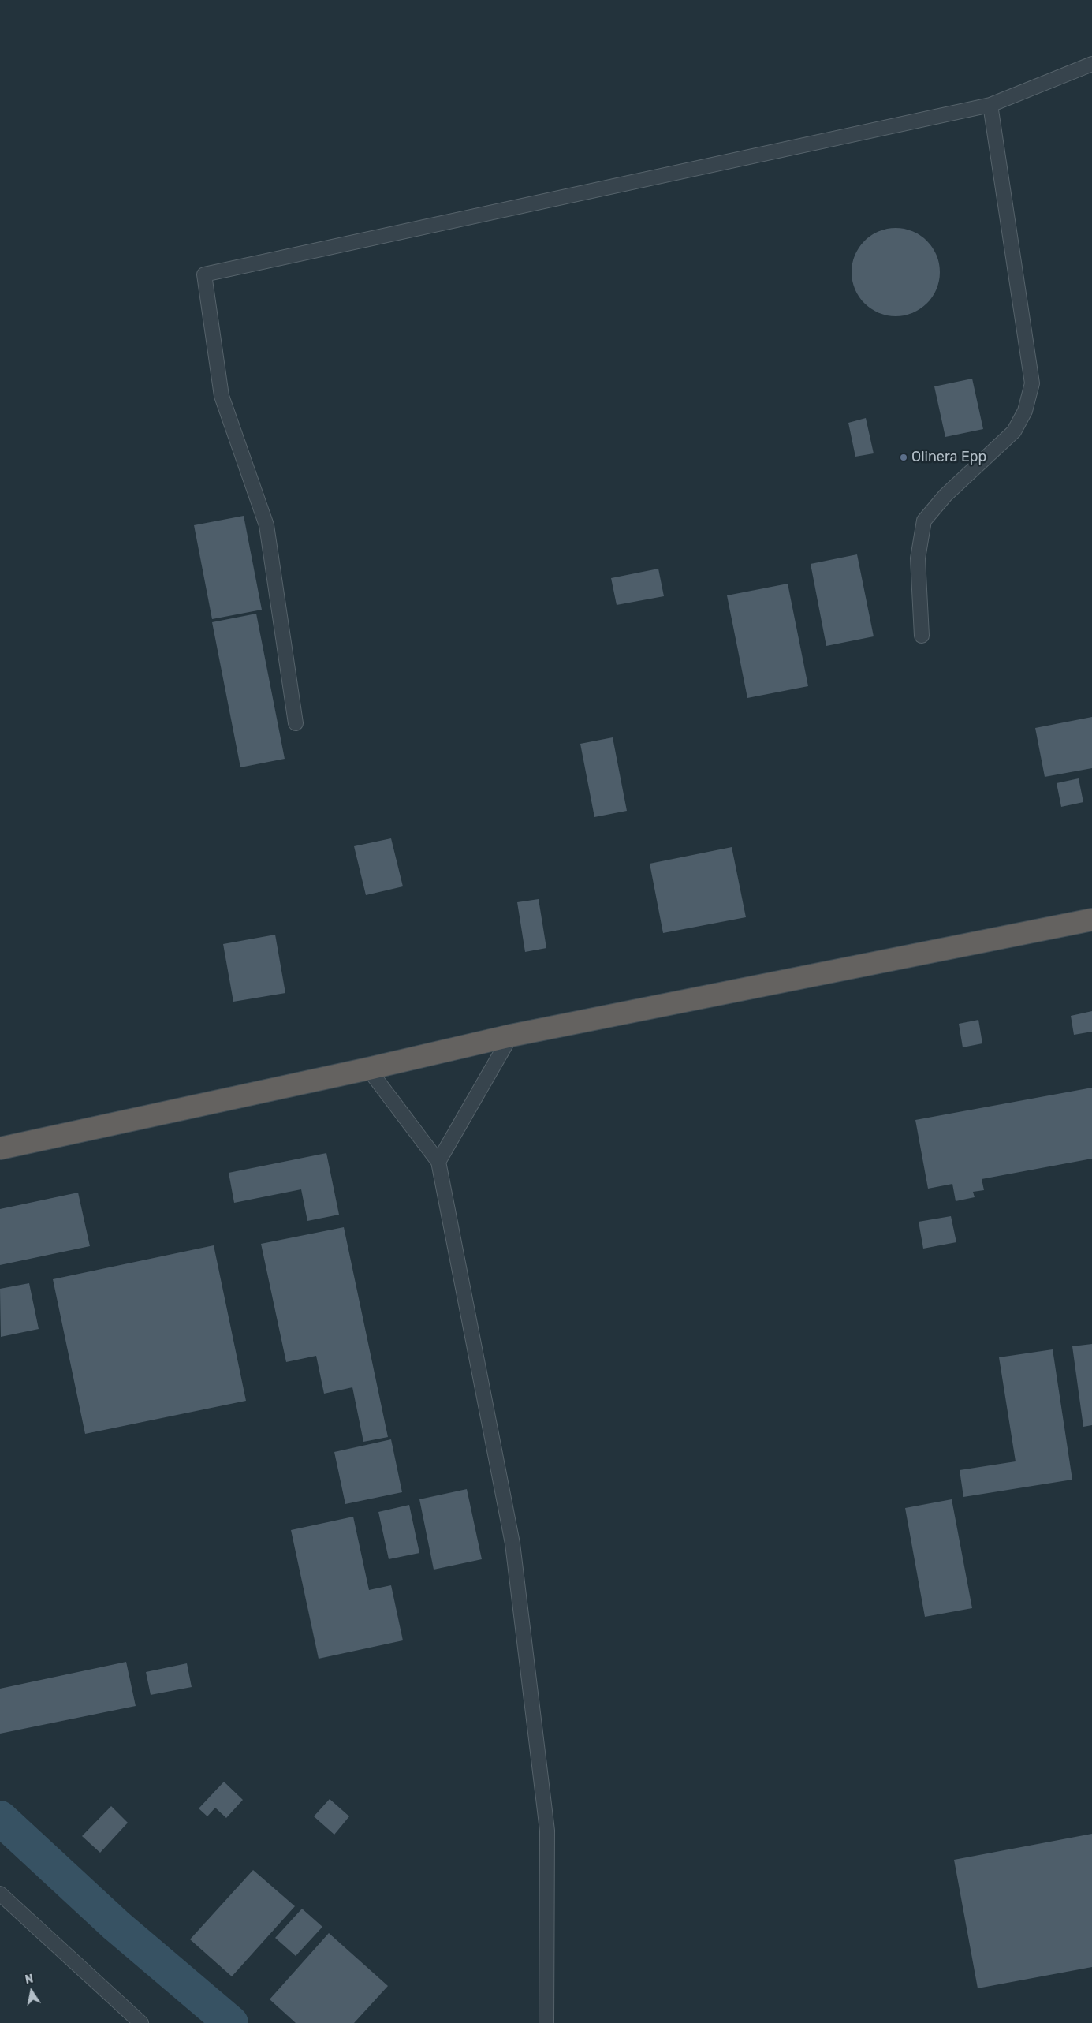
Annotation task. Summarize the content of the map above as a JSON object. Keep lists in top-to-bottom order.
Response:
{
  "places": ["Olinera Epp"],
  "north": "top"
}
